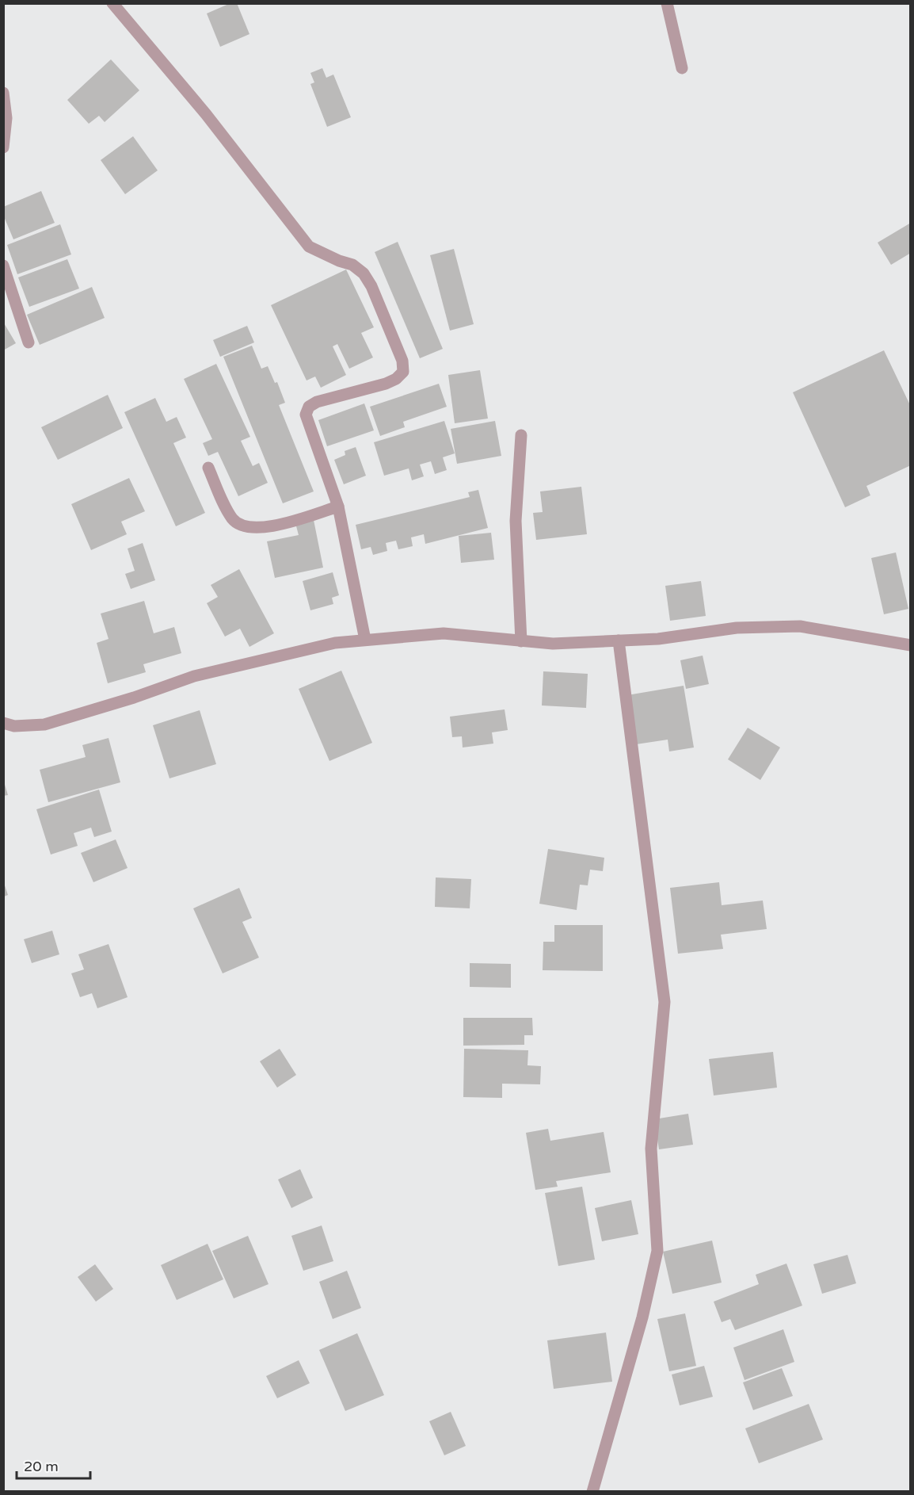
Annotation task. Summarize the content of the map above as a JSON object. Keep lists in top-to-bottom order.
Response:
{
  "scale_bar": "20 m"
}
